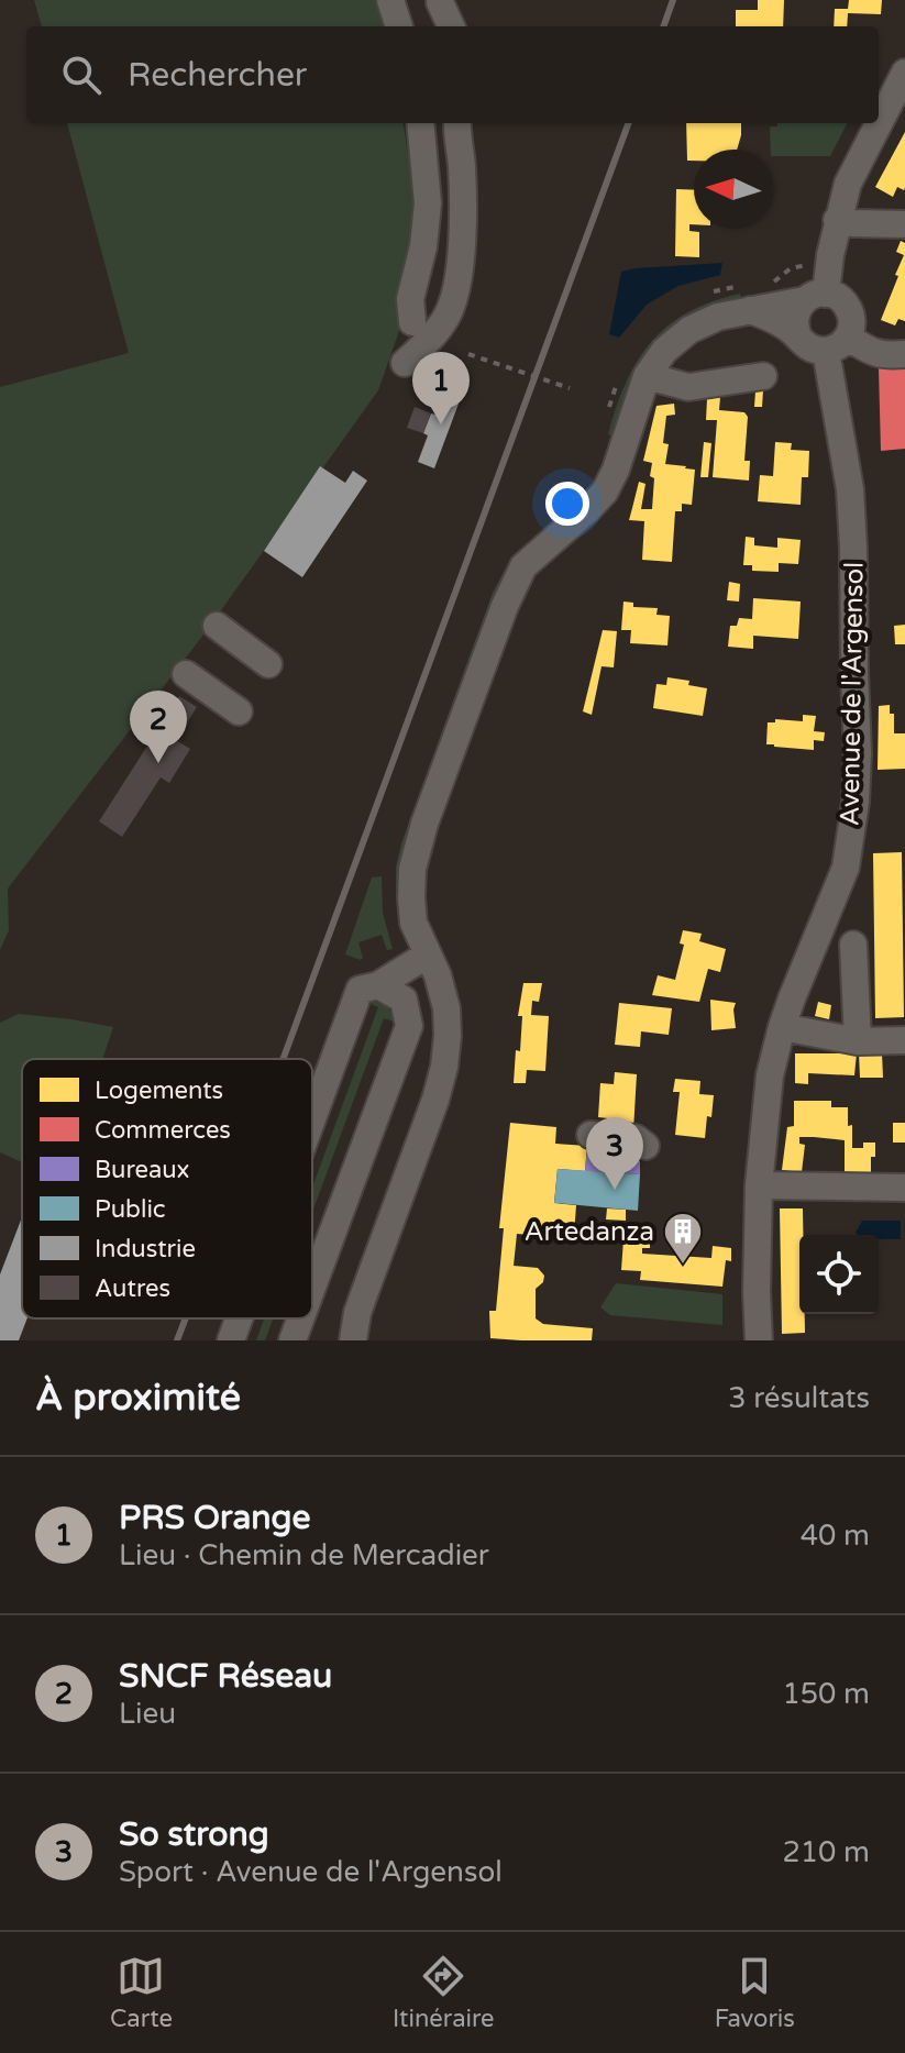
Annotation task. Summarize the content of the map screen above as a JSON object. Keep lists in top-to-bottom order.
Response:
{
  "streets": {
    "street": ["Avenue de l'Argensol"]
  },
  "places": {
    "building": ["Artedanza"]
  },
  "legend": [
    "Logements",
    "Commerces",
    "Bureaux",
    "Public",
    "Industrie",
    "Autres"
  ],
  "north": "left",
  "page": {
    "search": "Rechercher",
    "pins": ["1", "2", "3"],
    "heading": ["À proximité", "3 résultats"],
    "list": [
      {
        "mark": "1",
        "name": "PRS Orange",
        "note": "Lieu · Chemin de Mercadier",
        "value": "40 m"
      },
      {
        "mark": "2",
        "name": "SNCF Réseau",
        "note": "Lieu",
        "value": "150 m"
      },
      {
        "mark": "3",
        "name": "So strong",
        "note": "Sport · Avenue de l'Argensol",
        "value": "210 m"
      }
    ],
    "nav": ["Carte", "Itinéraire", "Favoris"]
  }
}
